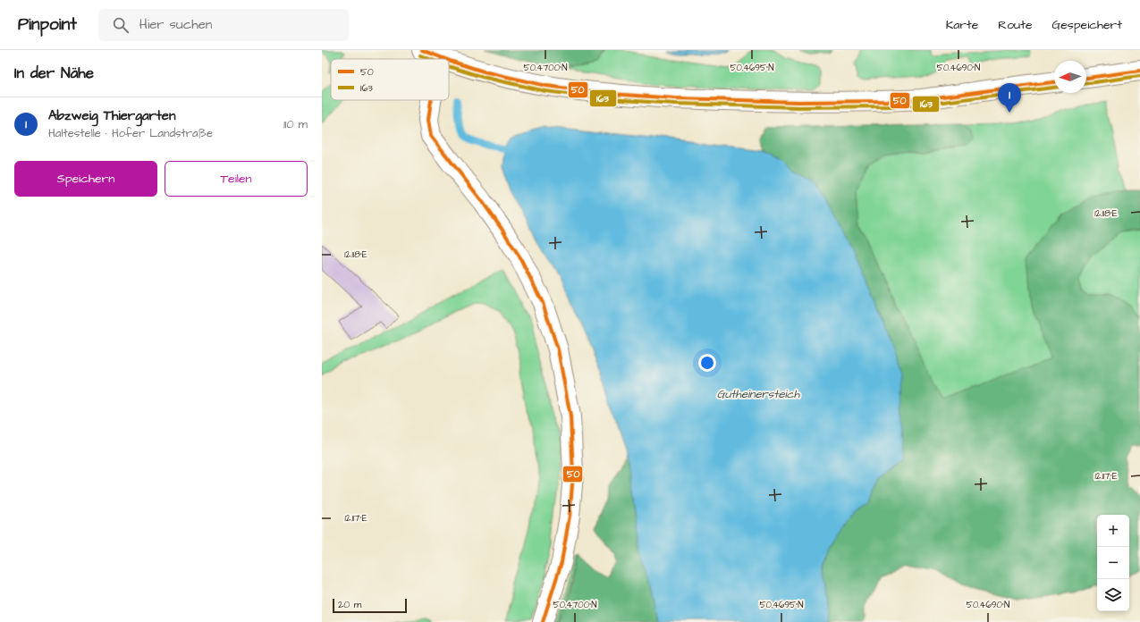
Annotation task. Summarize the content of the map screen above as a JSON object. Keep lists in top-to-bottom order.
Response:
{
  "water": ["Gutheinersteich"],
  "lines": ["transit line 50", "transit line 163"],
  "legend": ["50", "163"],
  "scale_bar": "20 m",
  "north": "left",
  "page": {
    "header": "Pinpoint",
    "search": "Hier suchen",
    "nav": ["Karte", "Route", "Gespeichert"],
    "heading": "In der Nähe",
    "pins": "1",
    "list": [
      {
        "mark": "1",
        "name": "Abzweig Thiergarten",
        "note": "Haltestelle · Hofer Landstraße",
        "value": "110 m"
      }
    ],
    "buttons": ["Speichern", "Teilen"],
    "map_buttons": ["+", "−"],
    "scale": "20 m"
  },
  "coordinates": [
    "50.4700°N",
    "50.4695°N",
    "50.4690°N",
    "12.118°E",
    "12.117°E"
  ]
}
